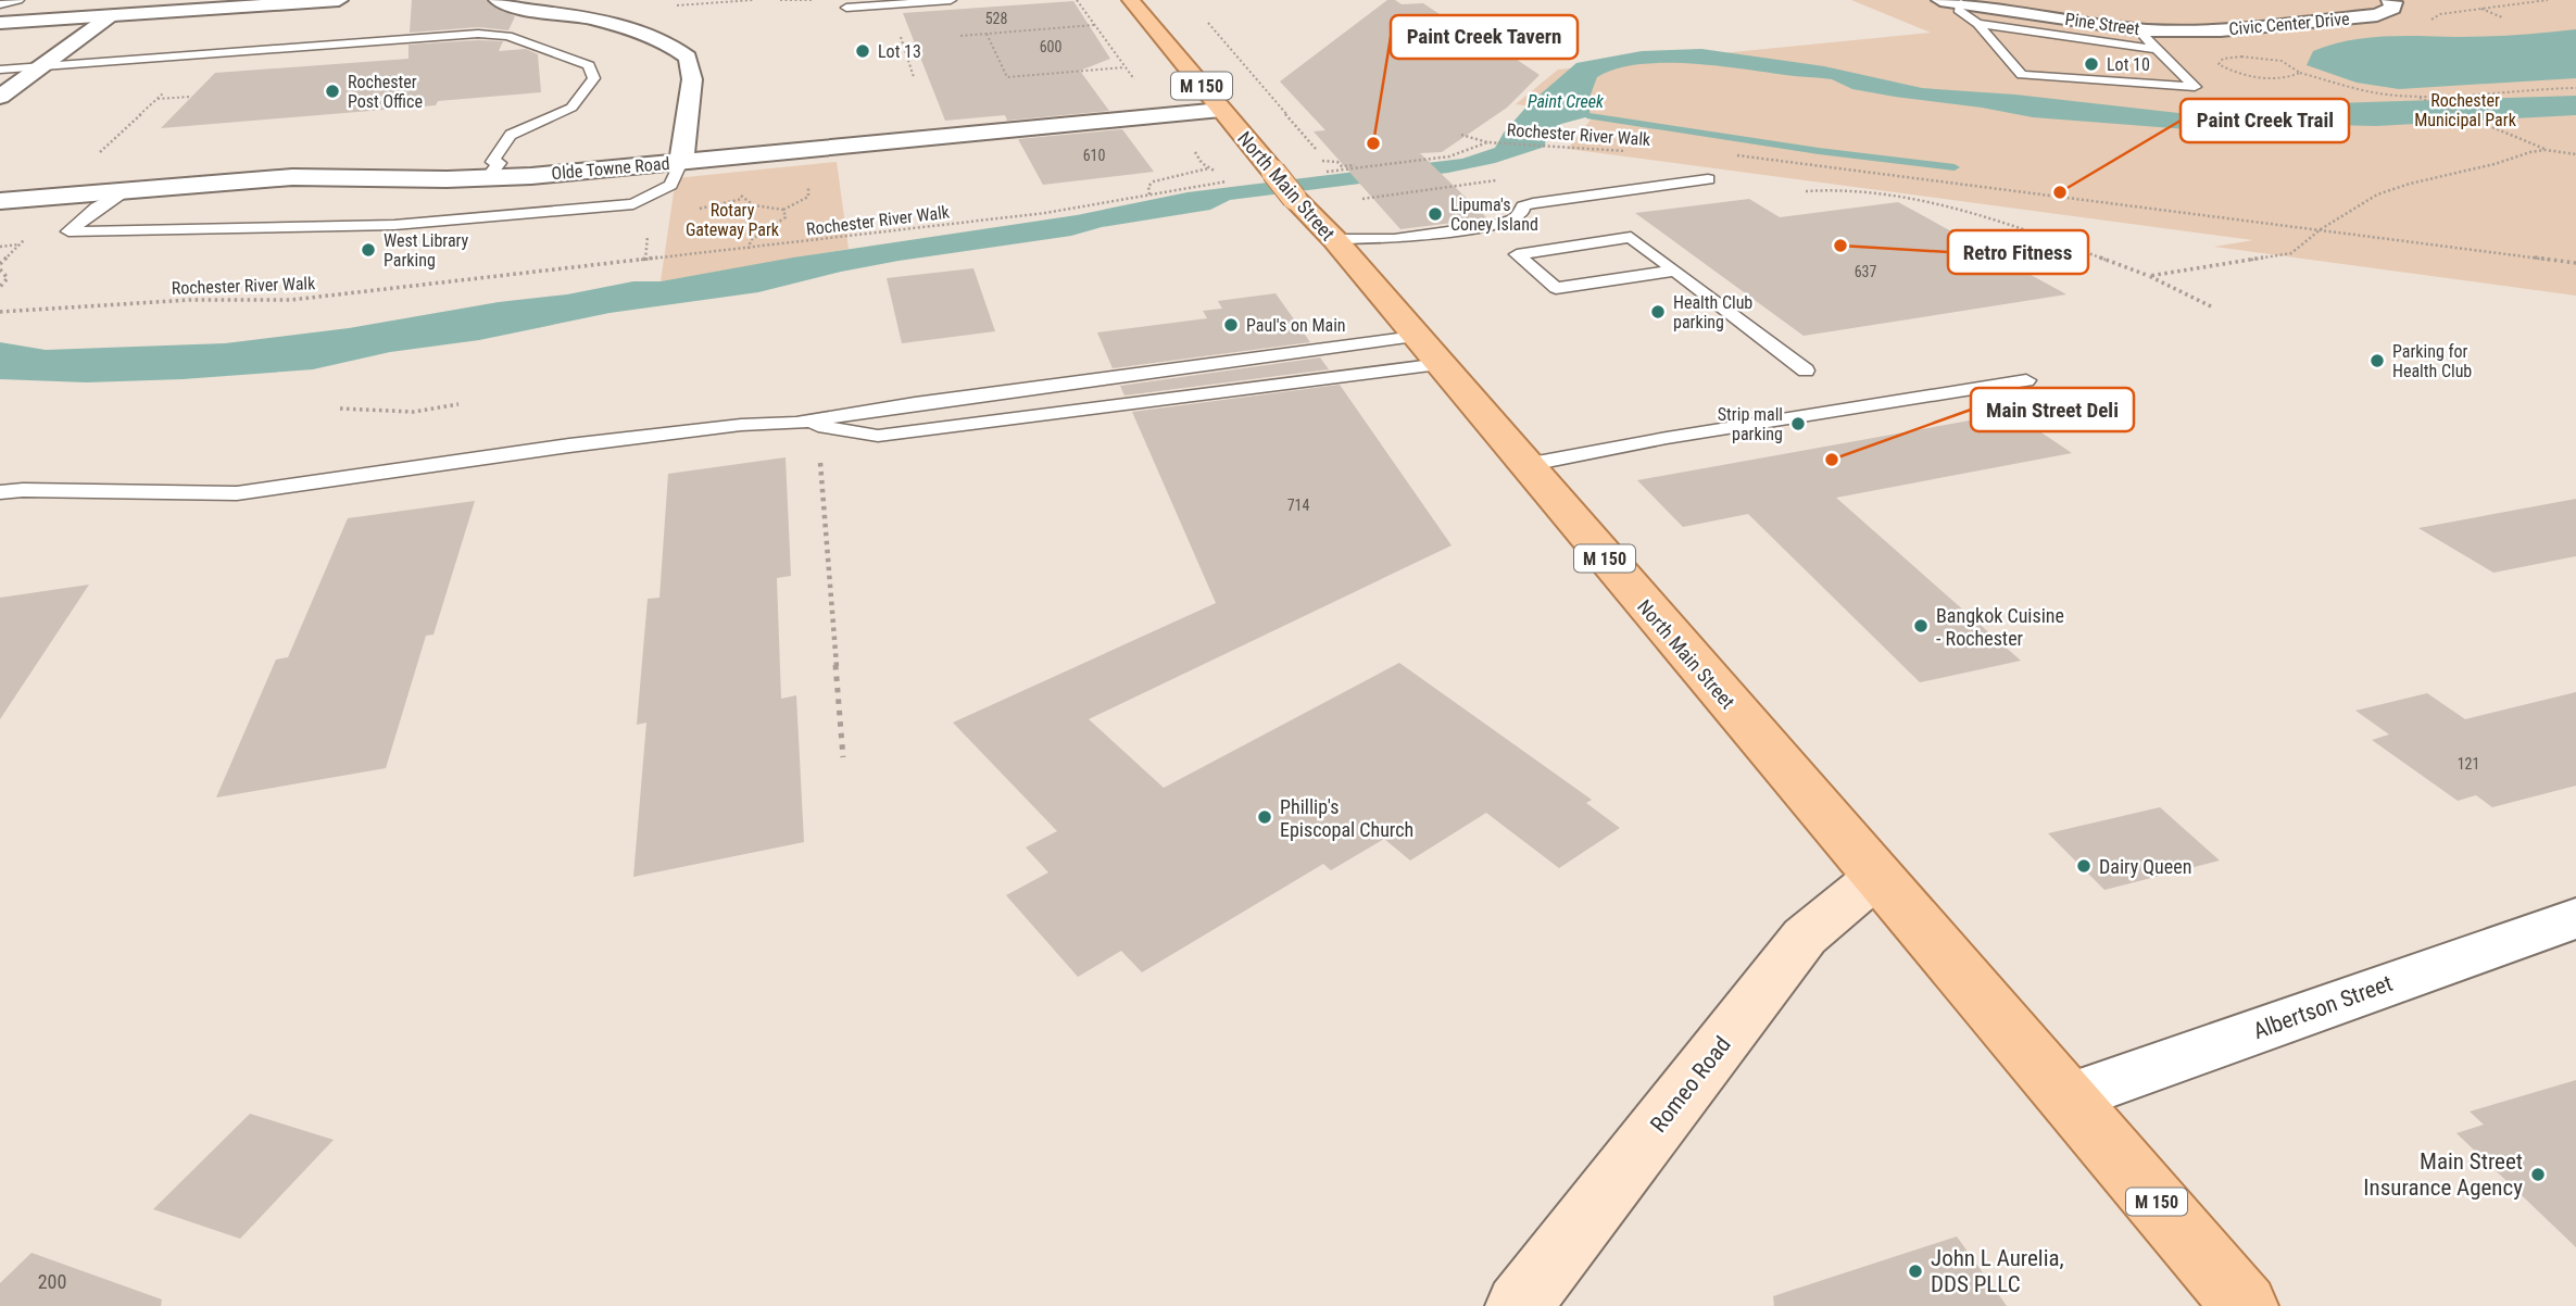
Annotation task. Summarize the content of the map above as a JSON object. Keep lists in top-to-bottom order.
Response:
{
  "streets": {
    "main road": ["M 150", "North Main Street", "Romeo Road"],
    "street": [
      "Pine Street",
      "Civic Center Drive",
      "Olde Towne Road",
      "Albertson Street"
    ],
    "path": ["Rochester River Walk"]
  },
  "crossings": [
    ["Pine Street", "Civic Center Drive"],
    ["Olde Towne Road", "North Main Street"],
    ["North Main Street", "Albertson Street"],
    ["North Main Street", "Romeo Road"]
  ],
  "water": ["Paint Creek"],
  "parks": ["Rochester Municipal Park", "Rotary Gateway Park"],
  "places": [
    "Lot 13",
    "Lot 10",
    "Rochester Post Office",
    "Paint Creek Tavern",
    "Paint Creek Trail",
    "Lipuma's Coney Island",
    "Retro Fitness",
    "West Library Parking",
    "Health Club parking",
    "Paul's on Main",
    "Parking for Health Club",
    "Strip mall parking",
    "Main Street Deli",
    "Bangkok Cuisine - Rochester",
    "Phillip's Episcopal Church",
    "Dairy Queen",
    "Main Street Insurance Agency",
    "John L Aurelia, DDS PLLC"
  ],
  "house_numbers": [
    "528",
    "600",
    "610",
    "637",
    "714",
    "121",
    "200"
  ]
}
